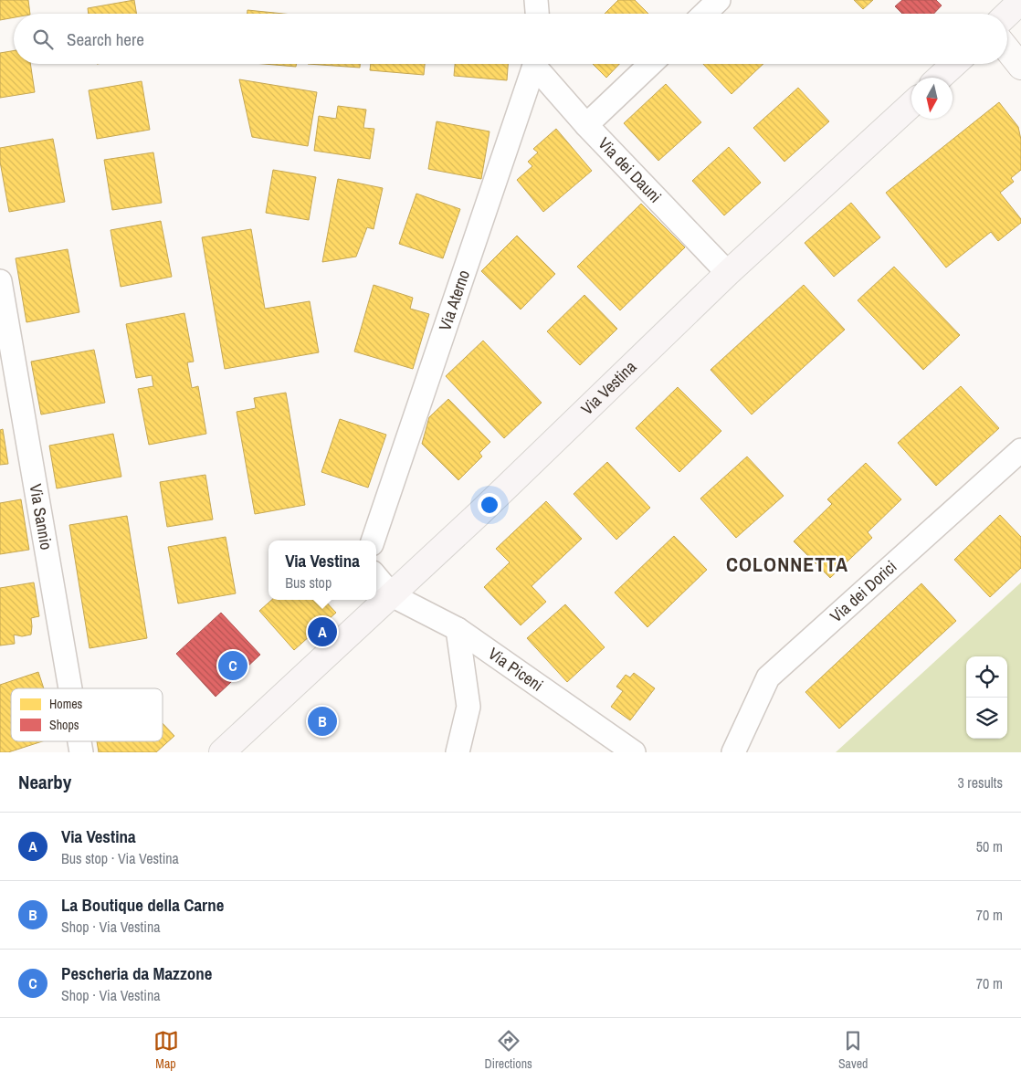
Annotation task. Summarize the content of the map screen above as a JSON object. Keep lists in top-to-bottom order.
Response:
{
  "streets": {
    "main road": ["Via Vestina"],
    "street": [
      "Via dei Dauni",
      "Via Aterno",
      "Via Sannio",
      "Via dei Dorici",
      "Via Piceni"
    ]
  },
  "crossings": [
    ["Via dei Dauni", "Via Vestina"],
    ["Via Vestina", "Via Piceni"]
  ],
  "districts": ["COLONNETTA"],
  "legend": ["Homes", "Shops"],
  "north": "bottom",
  "page": {
    "search": "Search here",
    "popup": ["Via Vestina", "Bus stop"],
    "pins": ["A", "C", "B"],
    "heading": ["Nearby", "3 results"],
    "list": [
      {
        "mark": "A",
        "name": "Via Vestina",
        "note": "Bus stop · Via Vestina",
        "value": "50 m"
      },
      {
        "mark": "B",
        "name": "La Boutique della Carne",
        "note": "Shop · Via Vestina",
        "value": "70 m"
      },
      {
        "mark": "C",
        "name": "Pescheria da Mazzone",
        "note": "Shop · Via Vestina",
        "value": "70 m"
      }
    ],
    "nav": ["Map", "Directions", "Saved"]
  }
}
